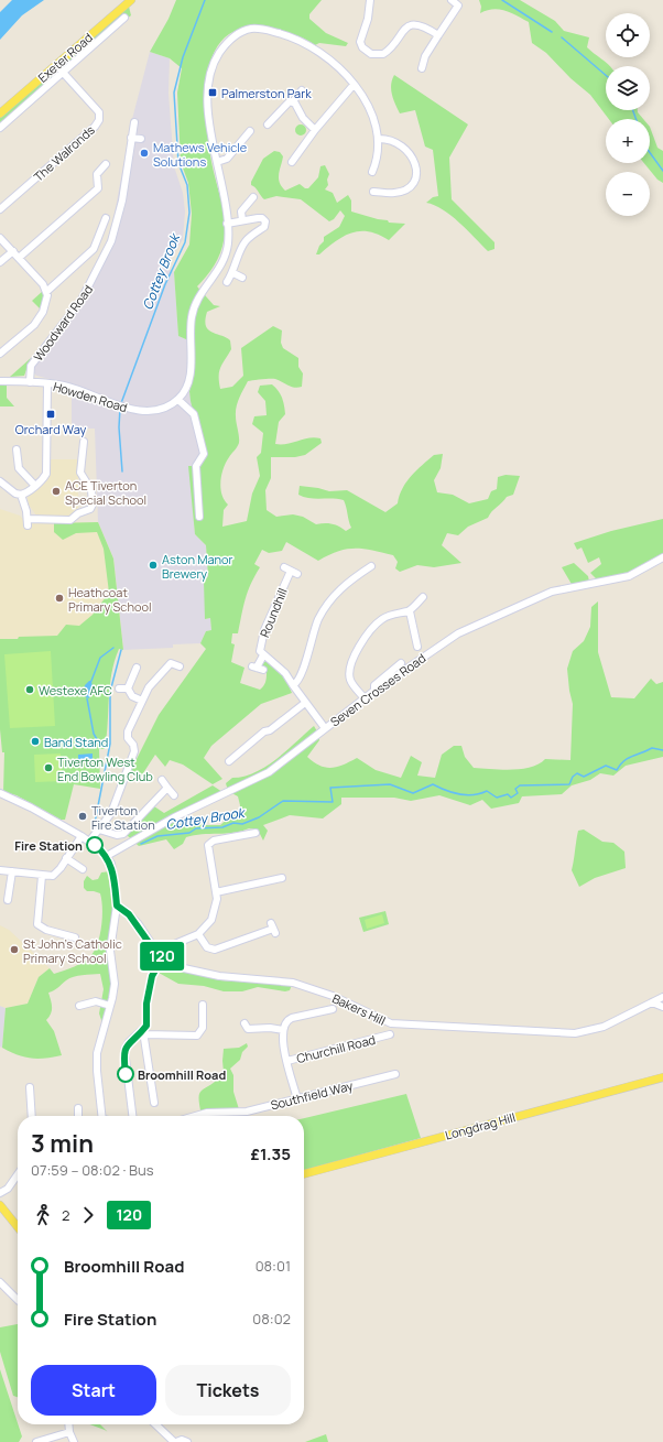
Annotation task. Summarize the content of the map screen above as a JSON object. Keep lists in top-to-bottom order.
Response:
{
  "streets": {
    "main road": ["Exeter Road", "Longdrag Hill"],
    "street": [
      "The Walronds",
      "Woodward Road",
      "Howden Road",
      "Roundhill",
      "Seven Crosses Road",
      "Bakers Hill",
      "Churchill Road",
      "Southfield Way"
    ]
  },
  "crossings": [
    ["Exeter Road", "The Walronds"],
    ["Woodward Road", "Howden Road"],
    ["Roundhill", "Seven Crosses Road"]
  ],
  "water": ["Cottey Brook"],
  "places": {
    "transit": ["Palmerston Park", "Orchard Way"],
    "other": [
      "Mathews Vehicle Solutions",
      "ACE Tiverton Special School",
      "Aston Manor Brewery",
      "Heathcoat Primary School",
      "Westexe AFC",
      "Band Stand",
      "Tiverton West End Bowling Club",
      "Tiverton Fire Station",
      "Fire Station",
      "St John's Catholic Primary School",
      "Broomhill Road"
    ]
  },
  "lines": ["bus line 120"],
  "page": {
    "on_map": "120",
    "map_buttons": ["+", "−"],
    "heading": ["3 min", "07:59 – 08:02 · Bus", "£1.35"],
    "legs": ["2", "120"],
    "list": [
      {
        "name": "Broomhill Road",
        "value": "08:01"
      },
      {
        "name": "Fire Station",
        "value": "08:02"
      }
    ],
    "buttons": ["Start", "Tickets"]
  }
}
